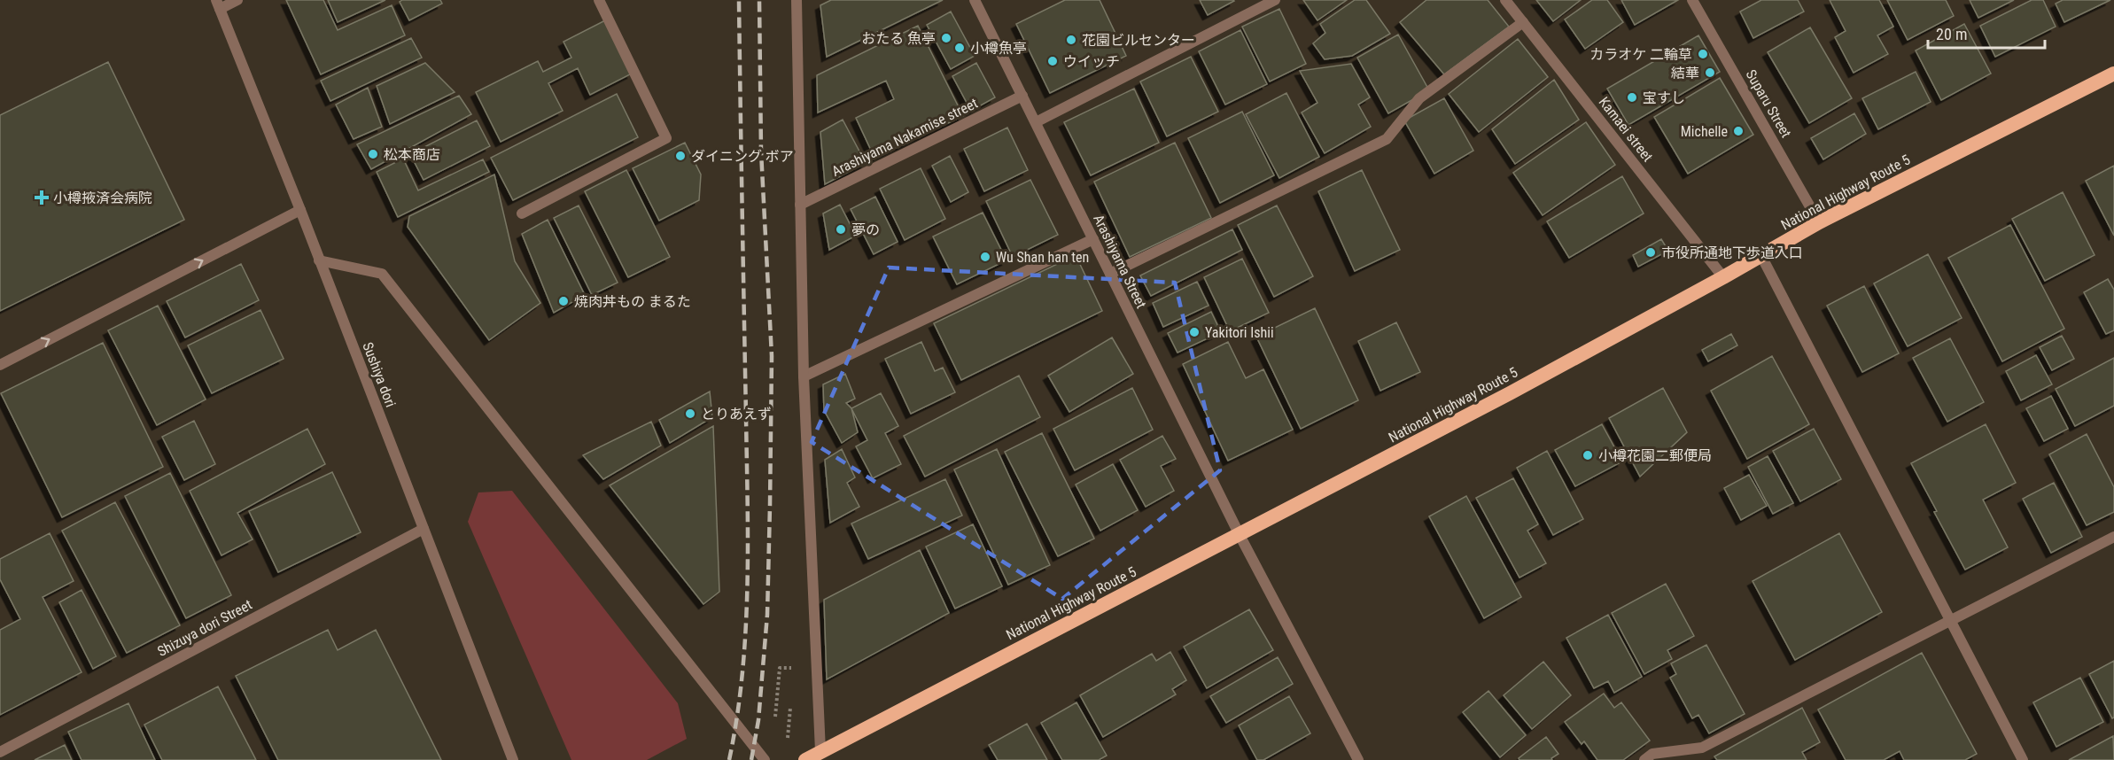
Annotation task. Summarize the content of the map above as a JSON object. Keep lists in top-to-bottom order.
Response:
{
  "streets": {
    "highway": ["National Highway Route 5"],
    "street": [
      "Suparu Street",
      "Kamaei street",
      "Arashiyama Nakamise street",
      "Arashiyama Street",
      "Sushiya dori",
      "Shizuya dori Street"
    ]
  },
  "crossings": [
    ["Suparu Street", "National Highway Route 5"],
    ["Kamaei street", "National Highway Route 5"],
    ["Arashiyama Nakamise street", "Arashiyama Street"],
    ["National Highway Route 5", "Arashiyama Street"],
    ["Sushiya dori", "Shizuya dori Street"]
  ],
  "places": {
    "other": [
      "おたる 魚亭",
      "花園ビルセンター",
      "小樽魚亭",
      "カラオケ 二輪草",
      "ウイッチ",
      "結華",
      "宝すし",
      "Michelle",
      "松本商店",
      "ダイニング ボア",
      "夢の",
      "市役所通地下歩道入口",
      "Wu Shan han ten",
      "焼肉丼もの まるた",
      "Yakitori Ishii",
      "とりあえず",
      "小樽花園二郵便局"
    ],
    "health": ["小樽掖済会病院"]
  },
  "scale_bar": "20 m"
}
